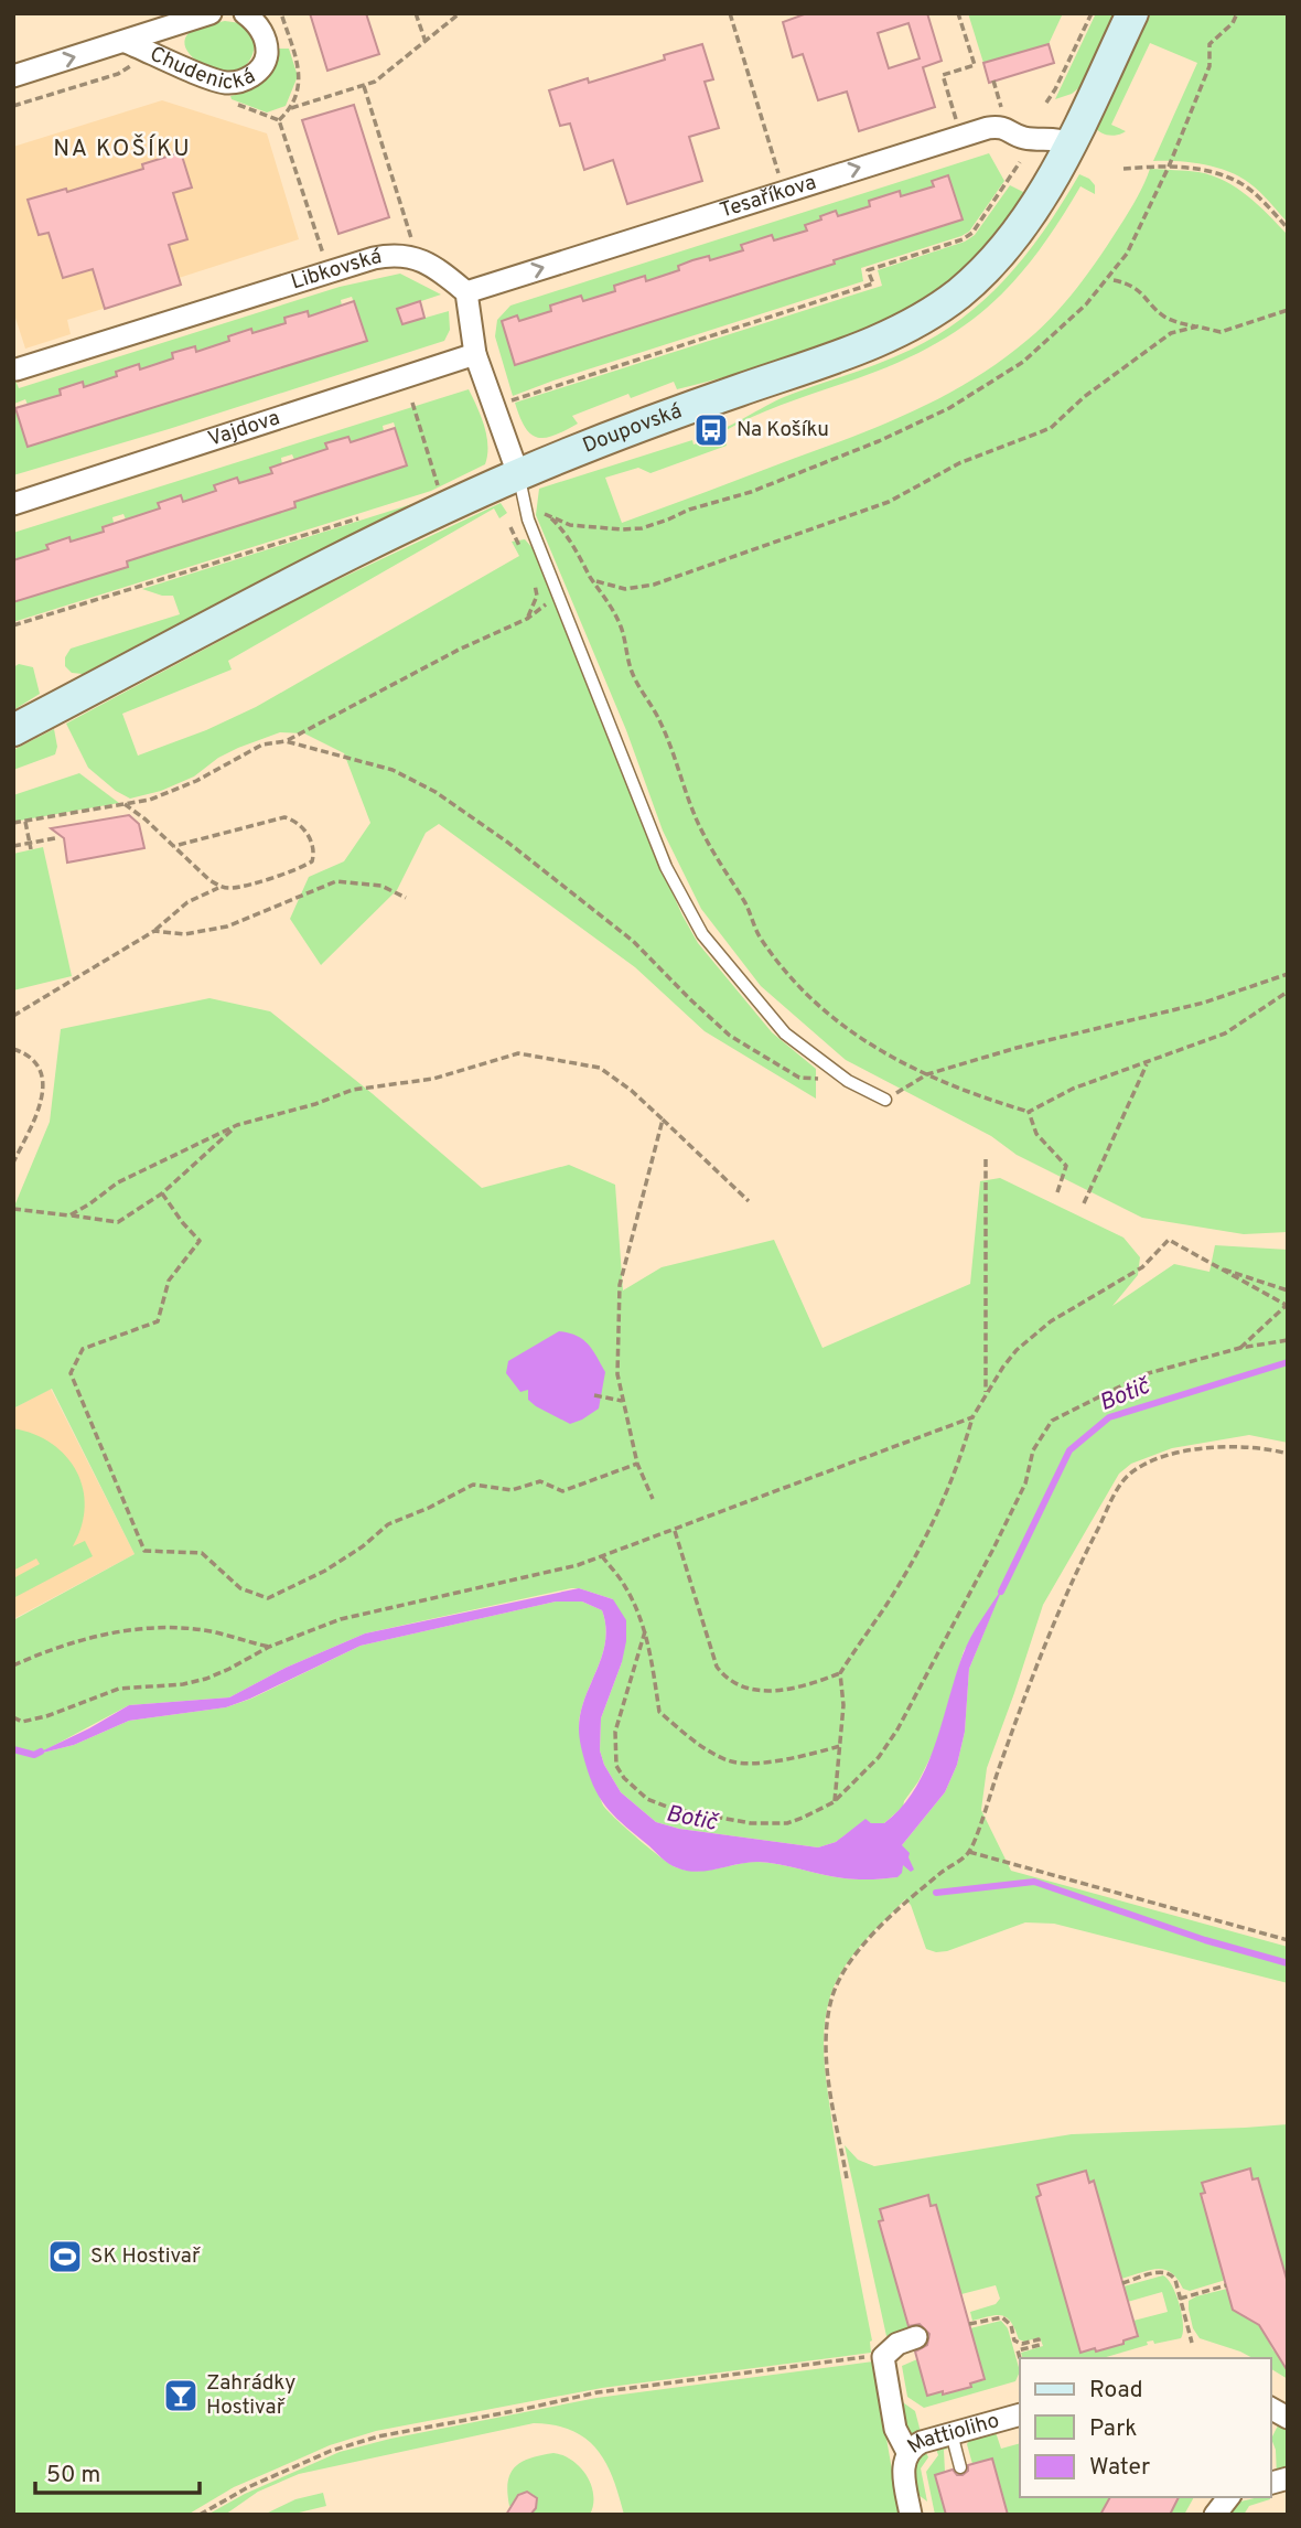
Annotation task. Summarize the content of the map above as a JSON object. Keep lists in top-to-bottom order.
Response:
{
  "streets": {
    "street": [
      "Chudenická",
      "Tesaříkova",
      "Libkovská",
      "Vajdova",
      "Doupovská",
      "Mattioliho"
    ]
  },
  "crossings": [
    ["Tesaříkova", "Libkovská"],
    ["Tesaříkova", "Doupovská"]
  ],
  "one_way": ["Tesaříkova"],
  "districts": ["NA KOŠÍKU"],
  "water": ["Botič"],
  "places": {
    "bus stop": ["Na Košíku"],
    "sports": ["SK Hostivař"],
    "bar": ["Zahrádky Hostivař"]
  },
  "legend": ["Road", "Park", "Water"],
  "scale_bar": "50 m"
}
